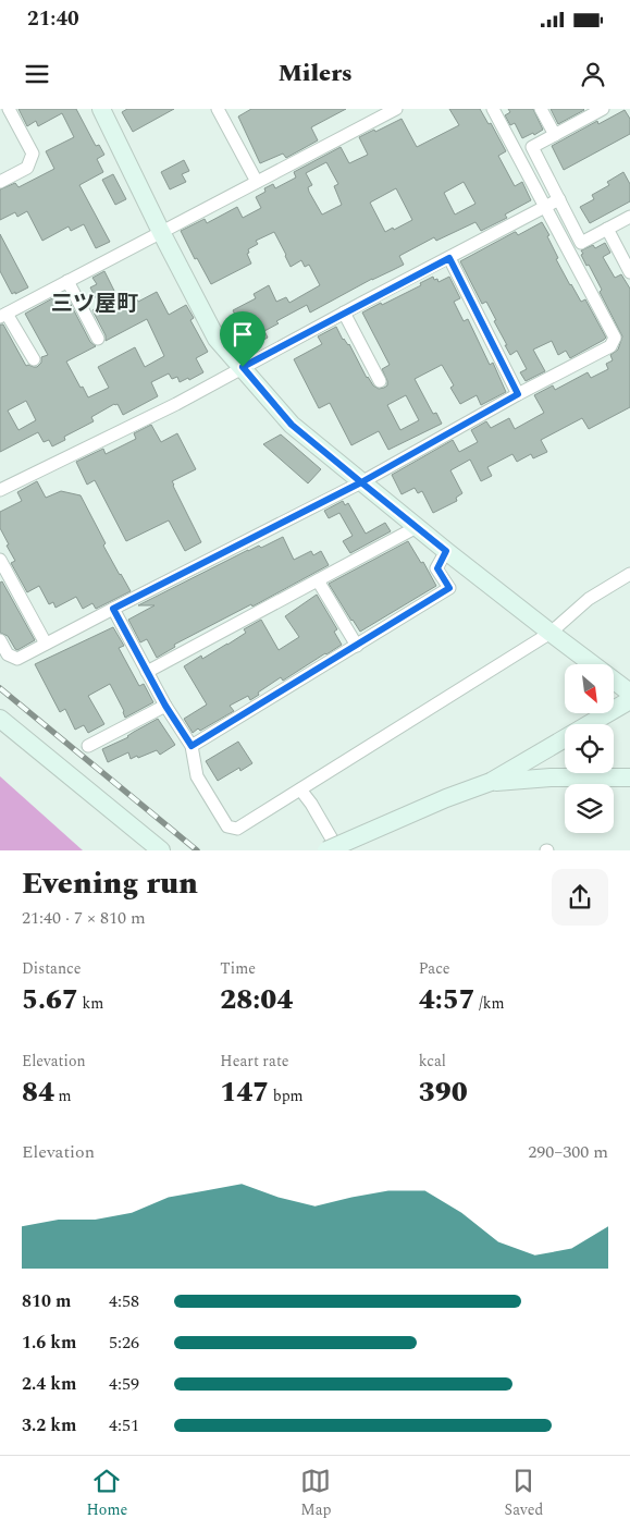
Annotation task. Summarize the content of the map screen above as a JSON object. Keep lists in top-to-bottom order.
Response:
{
  "districts": ["三ツ屋町"],
  "north": "bottom right",
  "page": {
    "status": "21:40",
    "header": "Milers",
    "heading": ["Evening run", "21:40 · 7 × 810 m"],
    "stats": [
      ["Distance", "5.67 km"],
      ["Time", "28:04"],
      ["Pace", "4:57 /km"],
      ["Elevation", "84 m"],
      ["Heart rate", "147 bpm"],
      ["kcal", "390"]
    ],
    "chart": ["Elevation", "290–300 m"],
    "list": [
      {
        "name": "810 m",
        "note": "4:58"
      },
      {
        "name": "1.6 km",
        "note": "5:26"
      },
      {
        "name": "2.4 km",
        "note": "4:59"
      },
      {
        "name": "3.2 km",
        "note": "4:51"
      }
    ],
    "tabs": ["Home", "Map", "Saved"]
  }
}
